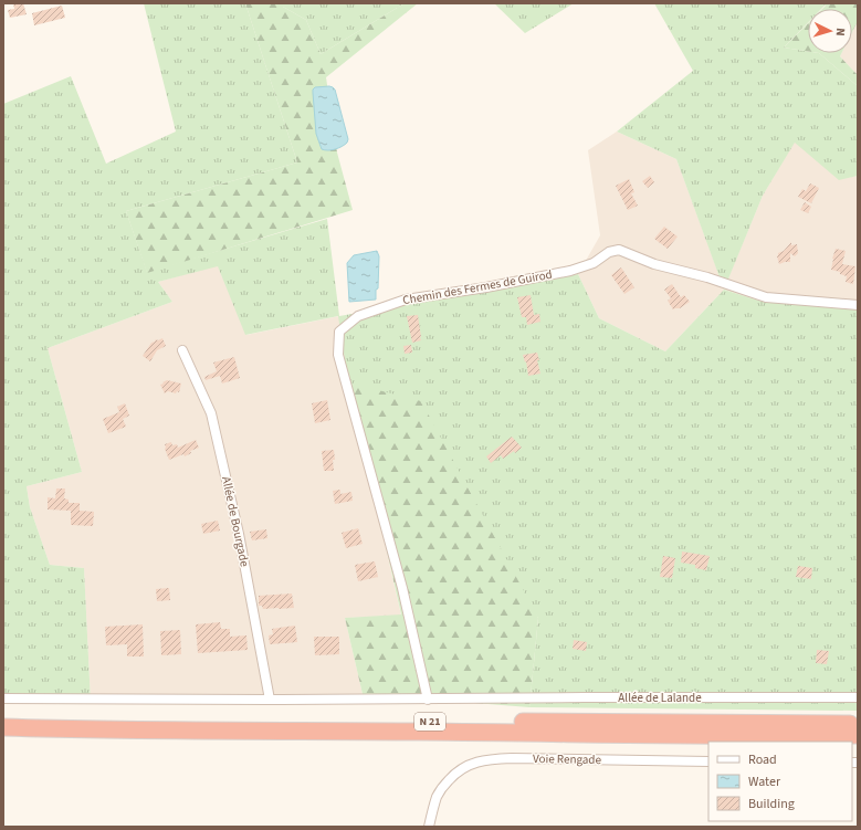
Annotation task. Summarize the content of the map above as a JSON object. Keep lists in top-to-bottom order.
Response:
{
  "streets": {
    "highway": ["N 21"],
    "street": [
      "Chemin des Fermes de Guirod",
      "Allée de Bourgade",
      "Allée de Lalande",
      "Voie Rengade"
    ]
  },
  "crossings": [
    ["Chemin des Fermes de Guirod", "Allée de Lalande"],
    ["Allée de Bourgade", "Allée de Lalande"]
  ],
  "legend": ["Road", "Water", "Building"],
  "north": "right"
}
